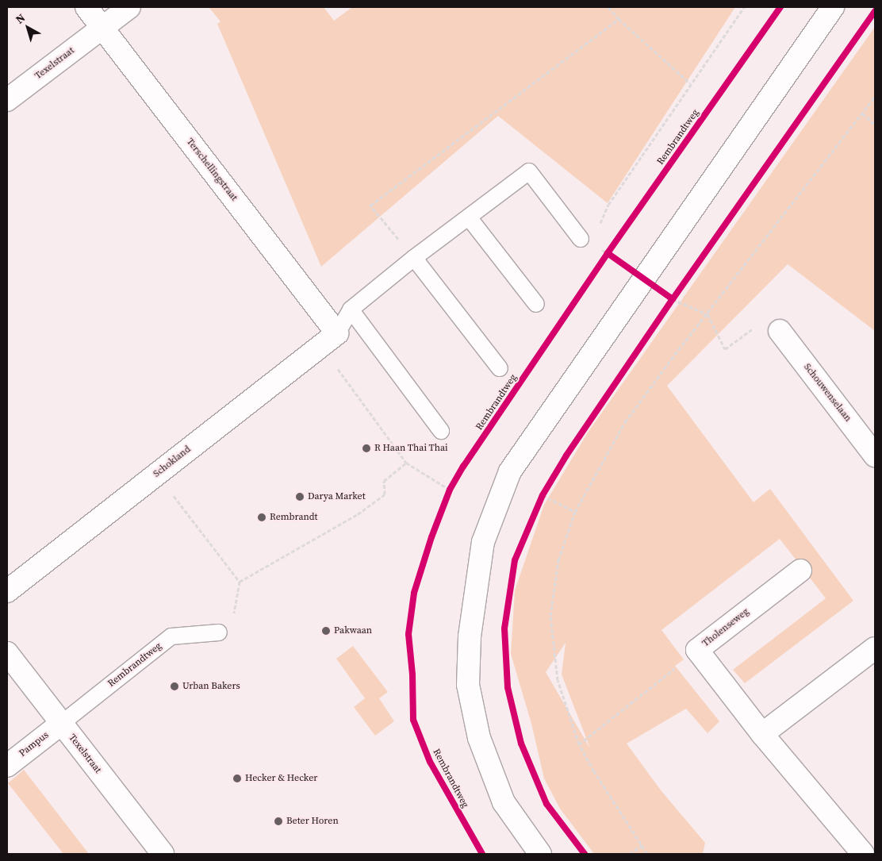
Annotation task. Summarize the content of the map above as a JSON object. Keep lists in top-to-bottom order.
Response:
{
  "streets": {
    "street": [
      "Texelstraat",
      "Terschellingstraat",
      "Schouwenselaan",
      "Schokland",
      "Tholenseweg",
      "Pampus"
    ],
    "lane": ["Rembrandtweg"]
  },
  "crossings": [
    ["Texelstraat", "Rembrandtweg"],
    ["Texelstraat", "Terschellingstraat"],
    ["Texelstraat", "Pampus"],
    ["Rembrandtweg", "Pampus"],
    ["Terschellingstraat", "Schokland"]
  ],
  "places": [
    "R Haan Thai Thai",
    "Darya Market",
    "Rembrandt",
    "Pakwaan",
    "Urban Bakers",
    "Hecker & Hecker",
    "Beter Horen"
  ],
  "north": "top left"
}
